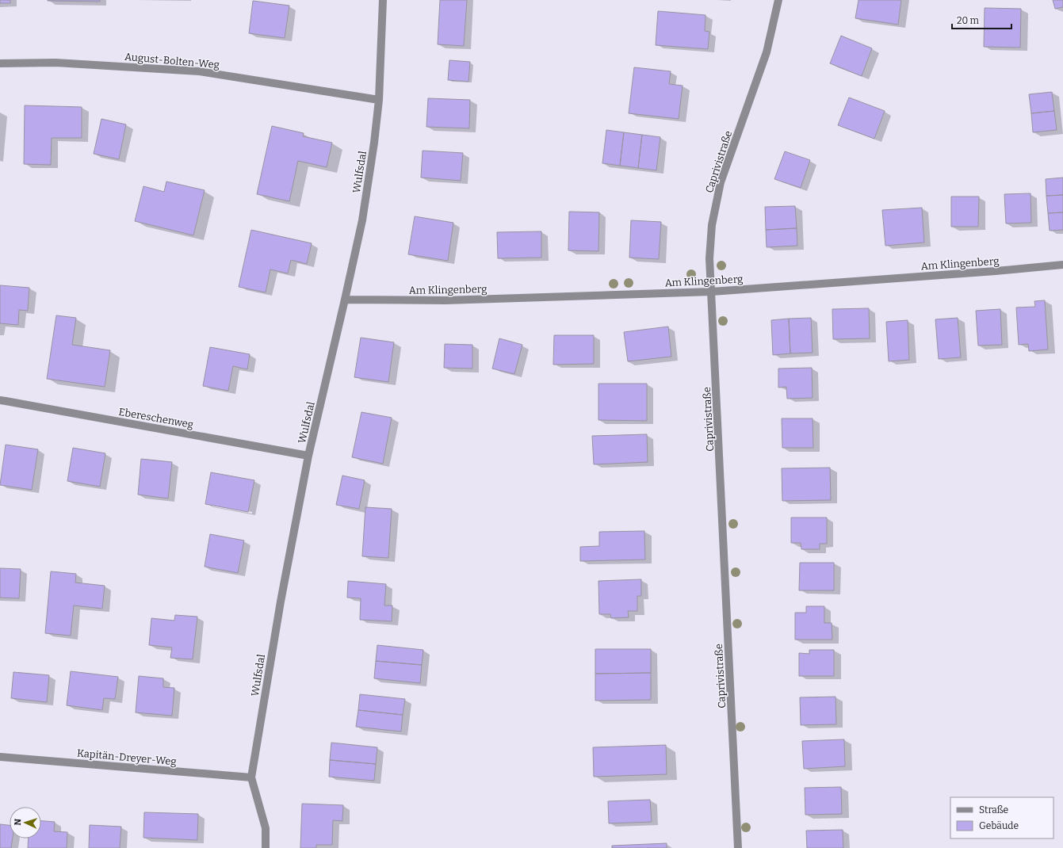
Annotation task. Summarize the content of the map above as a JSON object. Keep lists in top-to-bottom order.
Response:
{
  "streets": {
    "street": [
      "August-Bolten-Weg",
      "Caprivistraße",
      "Wulfsdal",
      "Am Klingenberg",
      "Ebereschenweg",
      "Kapitän-Dreyer-Weg"
    ]
  },
  "crossings": [
    ["August-Bolten-Weg", "Wulfsdal"],
    ["Caprivistraße", "Am Klingenberg"],
    ["Wulfsdal", "Am Klingenberg"],
    ["Wulfsdal", "Ebereschenweg"],
    ["Wulfsdal", "Kapitän-Dreyer-Weg"]
  ],
  "legend": ["Straße", "Gebäude"],
  "scale_bar": "20 m",
  "north": "left"
}
